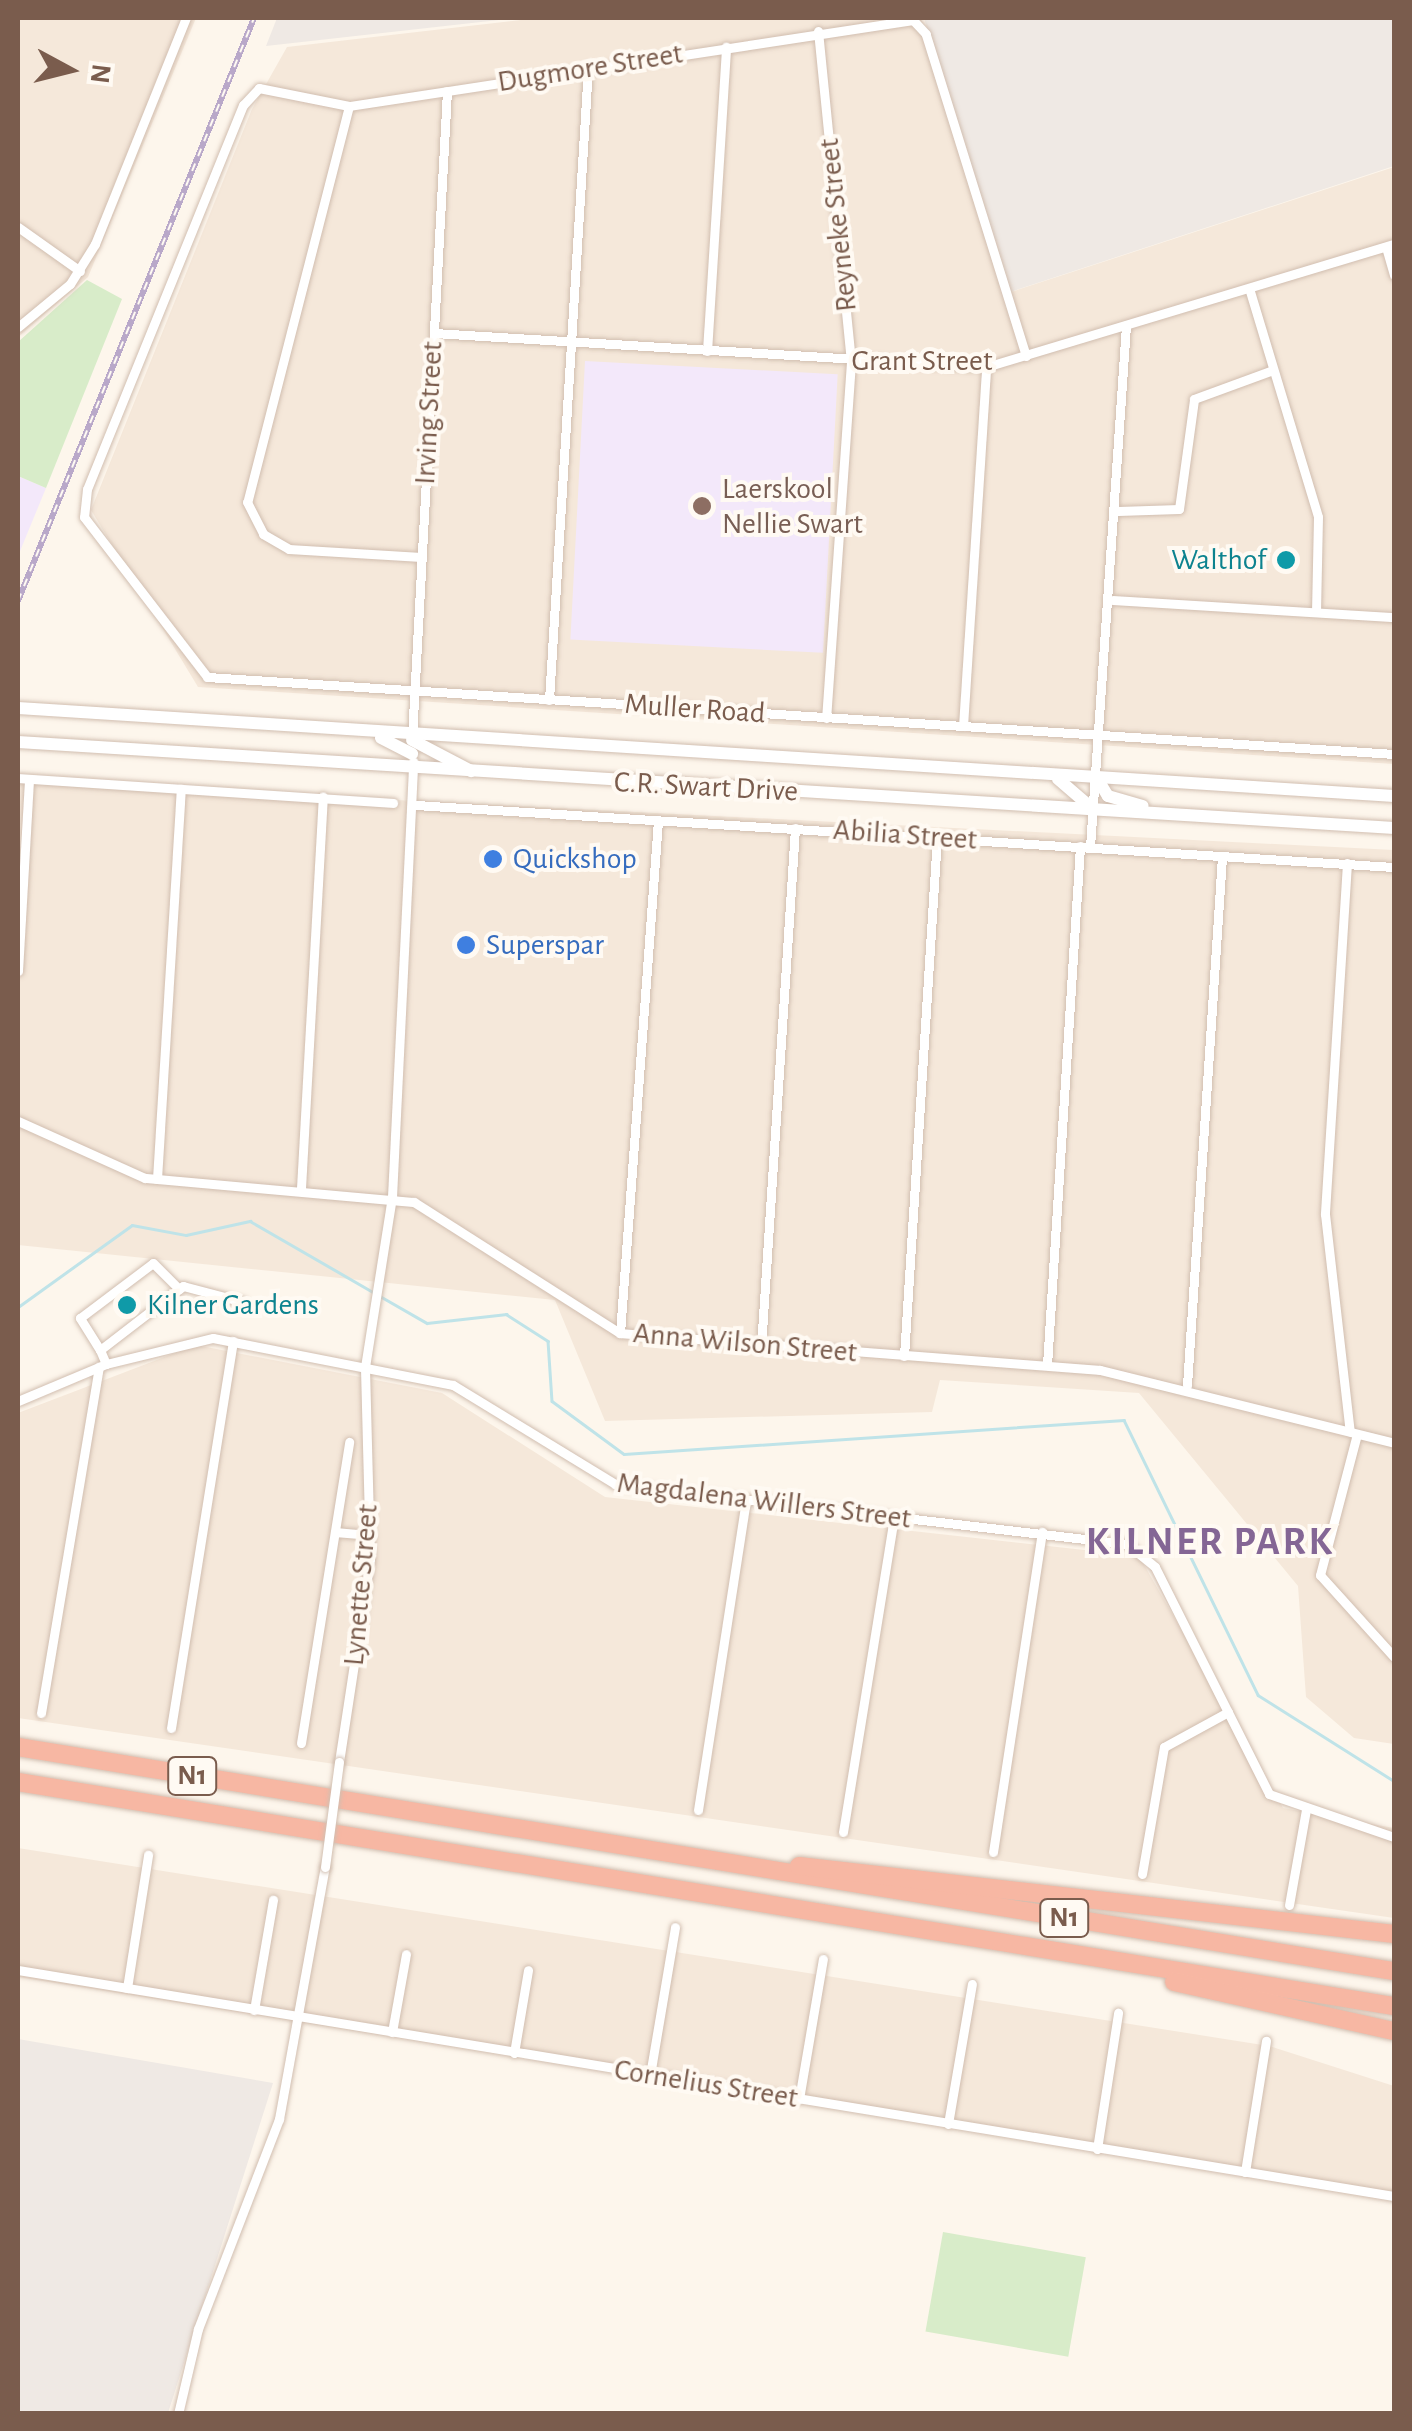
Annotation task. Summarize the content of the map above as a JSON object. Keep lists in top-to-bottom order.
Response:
{
  "streets": {
    "highway": ["N1"],
    "main road": ["C.R. Swart Drive"],
    "street": [
      "Dugmore Street",
      "Reyneke Street",
      "Grant Street",
      "Irving Street",
      "Muller Road",
      "Abilia Street",
      "Anna Wilson Street",
      "Magdalena Willers Street",
      "Lynette Street",
      "Cornelius Street"
    ]
  },
  "crossings": [
    ["Dugmore Street", "Reyneke Street"],
    ["Dugmore Street", "Grant Street"],
    ["Dugmore Street", "Irving Street"],
    ["Dugmore Street", "Muller Road"],
    ["Reyneke Street", "Grant Street"],
    ["Reyneke Street", "Muller Road"],
    ["Grant Street", "Irving Street"],
    ["Irving Street", "Muller Road"],
    ["Irving Street", "C.R. Swart Drive"],
    ["Irving Street", "Lynette Street"],
    ["C.R. Swart Drive", "Lynette Street"],
    ["Abilia Street", "Lynette Street"],
    ["Anna Wilson Street", "Lynette Street"],
    ["Magdalena Willers Street", "Lynette Street"],
    ["Lynette Street", "Cornelius Street"]
  ],
  "districts": ["KILNER PARK"],
  "places": [
    "Laerskool Nellie Swart",
    "Walthof",
    "Quickshop",
    "Superspar",
    "Kilner Gardens"
  ],
  "north": "right"
}
